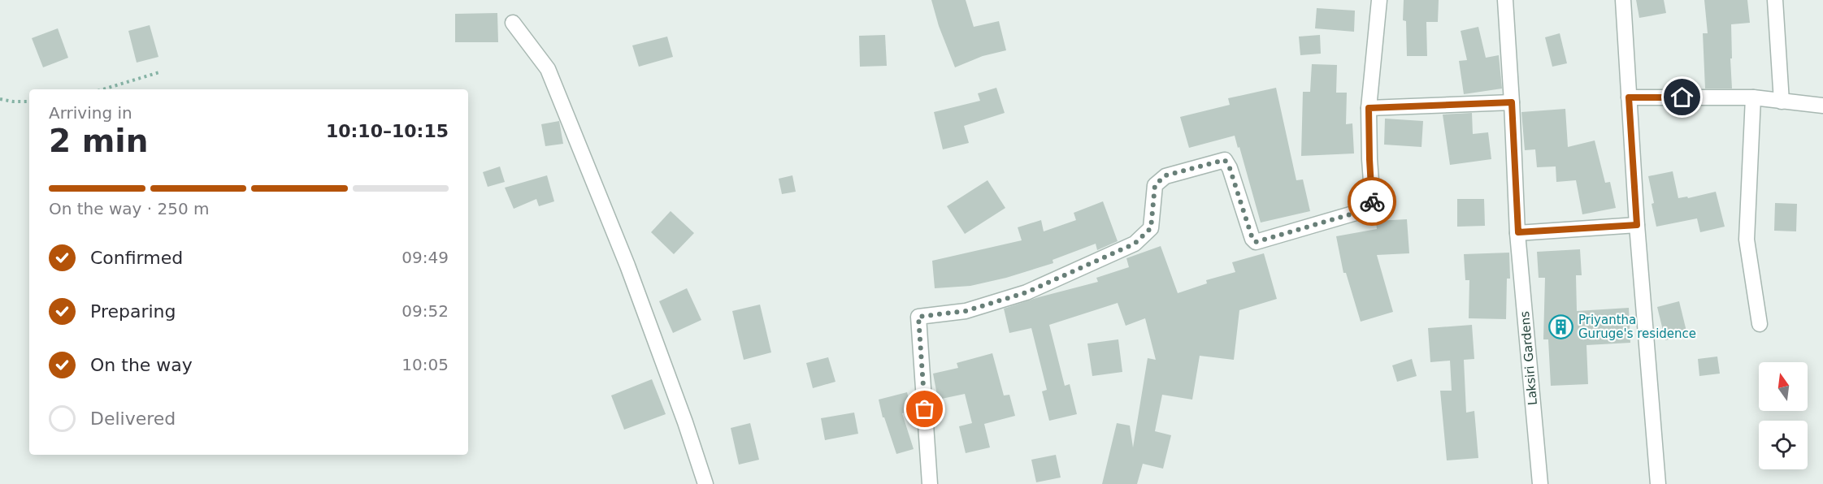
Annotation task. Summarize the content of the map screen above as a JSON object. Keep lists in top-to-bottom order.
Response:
{
  "streets": {
    "street": ["Laksiri Gardens"]
  },
  "places": {
    "building": ["Priyantha Guruge's residence"]
  },
  "north": "top",
  "page": {
    "heading": ["2 min", "Arriving in", "10:10–10:15"],
    "bar": "On the way · 250 m",
    "list": [
      ["Confirmed", "09:49"],
      ["Preparing", "09:52"],
      ["On the way", "10:05"],
      "Delivered"
    ]
  }
}
